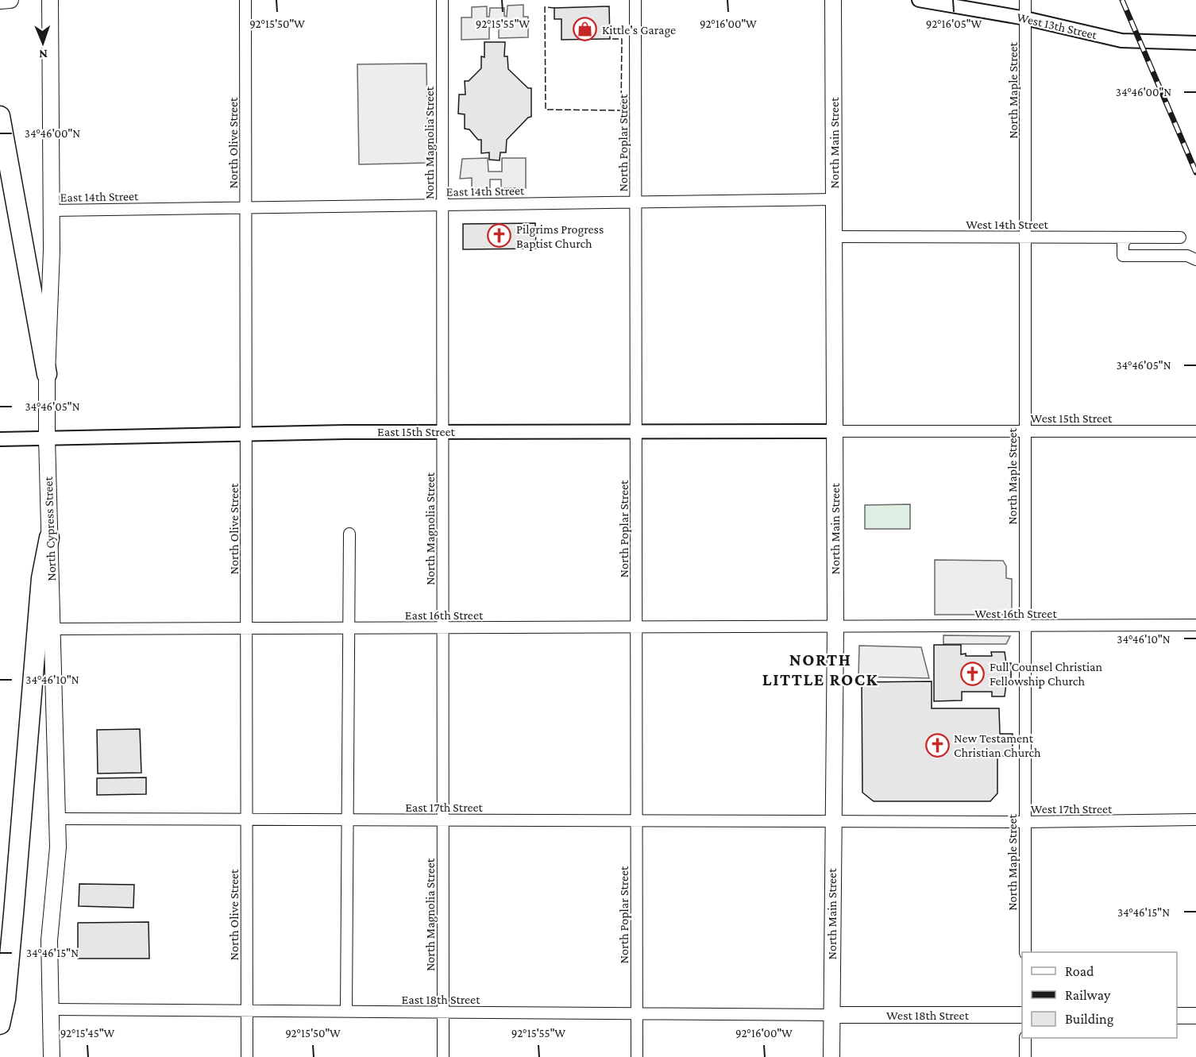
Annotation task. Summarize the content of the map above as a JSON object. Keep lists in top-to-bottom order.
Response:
{
  "streets": {
    "main road": ["North Main Street", "North Cypress Street", "West 18th Street"],
    "street": [
      "West 13th Street",
      "North Maple Street",
      "North Olive Street",
      "North Magnolia Street",
      "North Poplar Street",
      "East 14th Street",
      "West 14th Street",
      "West 15th Street",
      "East 15th Street",
      "West 16th Street",
      "East 16th Street",
      "East 17th Street",
      "West 17th Street",
      "East 18th Street"
    ]
  },
  "crossings": [
    ["West 13th Street", "North Maple Street"],
    ["North Maple Street", "West 14th Street"],
    ["North Maple Street", "West 15th Street"],
    ["North Maple Street", "West 16th Street"],
    ["North Maple Street", "West 17th Street"],
    ["North Olive Street", "East 14th Street"],
    ["North Olive Street", "East 15th Street"],
    ["North Olive Street", "East 16th Street"],
    ["North Olive Street", "East 17th Street"],
    ["North Olive Street", "East 18th Street"],
    ["North Magnolia Street", "East 14th Street"],
    ["North Magnolia Street", "East 15th Street"],
    ["North Magnolia Street", "East 16th Street"],
    ["North Magnolia Street", "East 17th Street"],
    ["North Magnolia Street", "East 18th Street"],
    ["North Poplar Street", "East 14th Street"],
    ["North Poplar Street", "East 15th Street"],
    ["North Poplar Street", "East 16th Street"],
    ["North Poplar Street", "East 17th Street"],
    ["North Poplar Street", "East 18th Street"],
    ["North Main Street", "East 14th Street"],
    ["North Main Street", "West 14th Street"],
    ["North Main Street", "West 15th Street"],
    ["North Main Street", "East 15th Street"],
    ["North Main Street", "West 16th Street"],
    ["North Main Street", "East 16th Street"],
    ["North Main Street", "East 17th Street"],
    ["North Main Street", "West 17th Street"],
    ["North Main Street", "East 18th Street"],
    ["North Main Street", "West 18th Street"],
    ["East 14th Street", "North Cypress Street"],
    ["West 15th Street", "East 15th Street"],
    ["East 15th Street", "North Cypress Street"],
    ["North Cypress Street", "East 16th Street"],
    ["North Cypress Street", "East 17th Street"],
    ["North Cypress Street", "East 18th Street"],
    ["West 16th Street", "East 16th Street"],
    ["East 17th Street", "West 17th Street"],
    ["East 18th Street", "West 18th Street"]
  ],
  "districts": ["NORTH LITTLE ROCK"],
  "places": {
    "shop": ["Kittle's Garage"],
    "church": ["Pilgrims Progress Baptist Church", "Full Counsel Christian Fellowship Church", "New Testament Christian Church"]
  },
  "legend": ["Road", "Railway", "Building"],
  "north": "bottom",
  "coordinates": [
    "92°15'50\"W",
    "92°15'55\"W",
    "92°16'00\"W",
    "92°16'05\"W",
    "34°46'00\"N",
    "34°46'05\"N",
    "34°46'10\"N",
    "34°46'15\"N",
    "92°15'45\"W"
  ]
}
